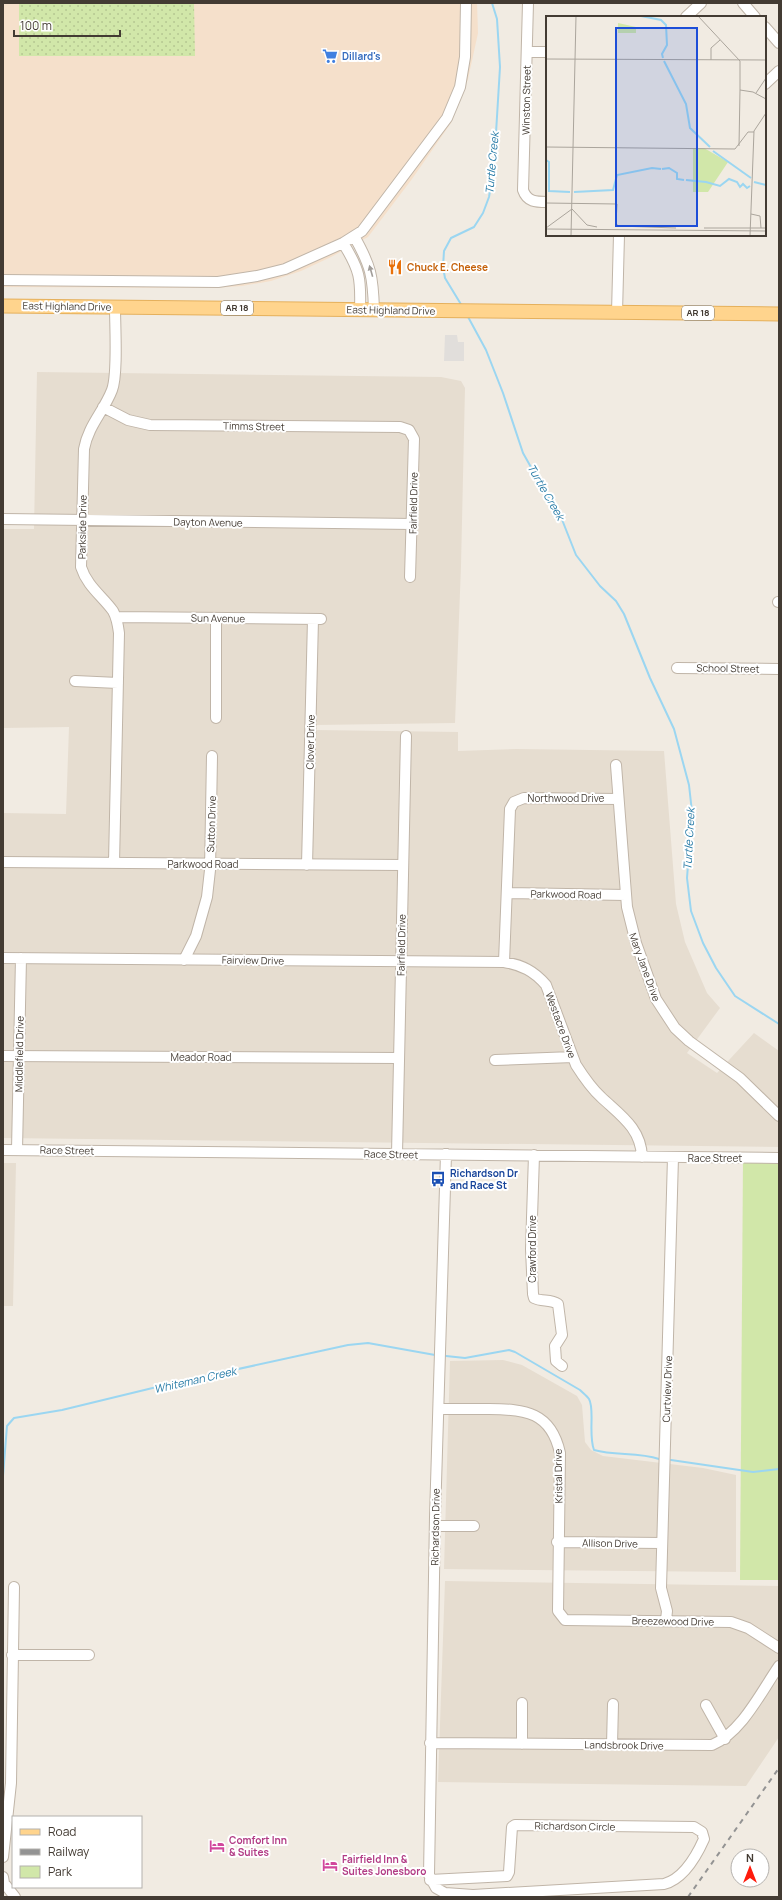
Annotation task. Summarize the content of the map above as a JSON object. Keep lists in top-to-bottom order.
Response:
{
  "streets": {
    "main road": ["East Highland Drive", "AR 18"],
    "street": [
      "Winston Street",
      "Timms Street",
      "Fairfield Drive",
      "Dayton Avenue",
      "Parkside Drive",
      "Sun Avenue",
      "School Street",
      "Clover Drive",
      "Northwood Drive",
      "Sutton Drive",
      "Parkwood Road",
      "Fairview Drive",
      "Mary Jane Drive",
      "Westacre Drive",
      "Middlefield Drive",
      "Meador Road",
      "Race Street",
      "Crawford Drive",
      "Curtview Drive",
      "Kristal Drive",
      "Richardson Drive",
      "Allison Drive",
      "Breezewood Drive",
      "Landsbrook Drive",
      "Richardson Circle"
    ]
  },
  "crossings": [
    ["East Highland Drive", "Parkside Drive"],
    ["Timms Street", "Fairfield Drive"],
    ["Timms Street", "Parkside Drive"],
    ["Fairfield Drive", "Dayton Avenue"],
    ["Fairfield Drive", "Parkwood Road"],
    ["Fairfield Drive", "Fairview Drive"],
    ["Fairfield Drive", "Meador Road"],
    ["Fairfield Drive", "Race Street"],
    ["Dayton Avenue", "Parkside Drive"],
    ["Parkside Drive", "Sun Avenue"],
    ["Parkside Drive", "Parkwood Road"],
    ["Sun Avenue", "Clover Drive"],
    ["Clover Drive", "Parkwood Road"],
    ["Northwood Drive", "Parkwood Road"],
    ["Northwood Drive", "Mary Jane Drive"],
    ["Sutton Drive", "Parkwood Road"],
    ["Sutton Drive", "Fairview Drive"],
    ["Parkwood Road", "Mary Jane Drive"],
    ["Fairview Drive", "Westacre Drive"],
    ["Fairview Drive", "Middlefield Drive"],
    ["Westacre Drive", "Race Street"],
    ["Middlefield Drive", "Meador Road"],
    ["Middlefield Drive", "Race Street"],
    ["Race Street", "Crawford Drive"],
    ["Race Street", "Curtview Drive"],
    ["Race Street", "Richardson Drive"],
    ["Curtview Drive", "Allison Drive"],
    ["Curtview Drive", "Breezewood Drive"],
    ["Kristal Drive", "Richardson Drive"],
    ["Kristal Drive", "Allison Drive"],
    ["Kristal Drive", "Breezewood Drive"],
    ["Richardson Drive", "Landsbrook Drive"],
    ["Richardson Drive", "Richardson Circle"]
  ],
  "water": ["Turtle Creek", "Whiteman Creek"],
  "places": {
    "supermarket": ["Dillard's"],
    "restaurant": ["Chuck E. Cheese"],
    "bus stop": ["Richardson Dr and Race St"],
    "hotel": ["Comfort Inn & Suites", "Fairfield Inn & Suites Jonesboro"]
  },
  "legend": ["Road", "Railway", "Park"],
  "scale_bar": "100 m",
  "north": "top"
}
